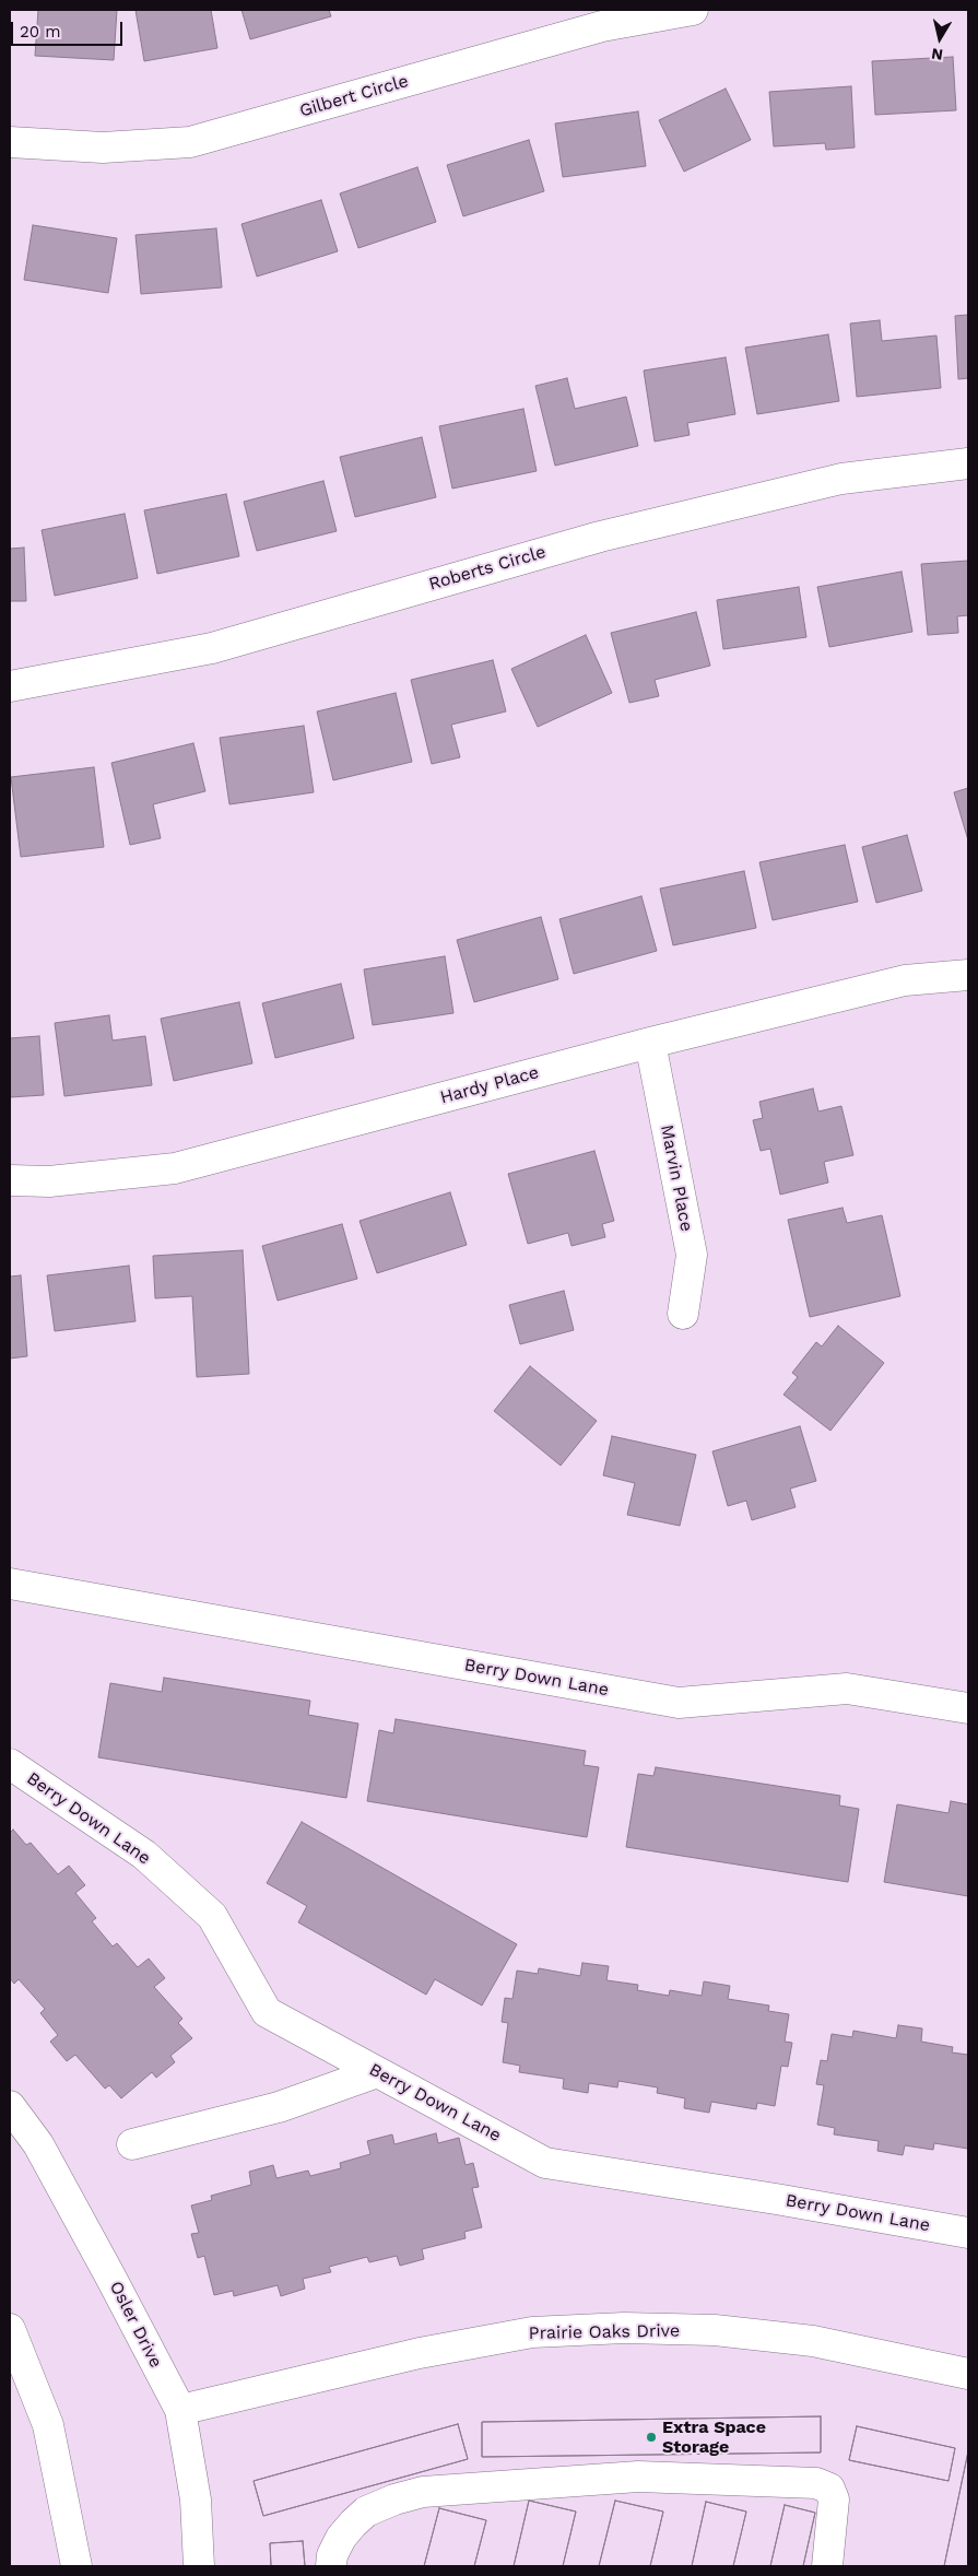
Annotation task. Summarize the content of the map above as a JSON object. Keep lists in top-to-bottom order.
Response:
{
  "streets": {
    "street": [
      "Gilbert Circle",
      "Roberts Circle",
      "Hardy Place",
      "Marvin Place",
      "Berry Down Lane",
      "Osler Drive",
      "Prairie Oaks Drive"
    ]
  },
  "crossings": [
    ["Hardy Place", "Marvin Place"],
    ["Osler Drive", "Prairie Oaks Drive"]
  ],
  "places": ["Extra Space Storage"],
  "scale_bar": "20 m",
  "north": "bottom"
}
